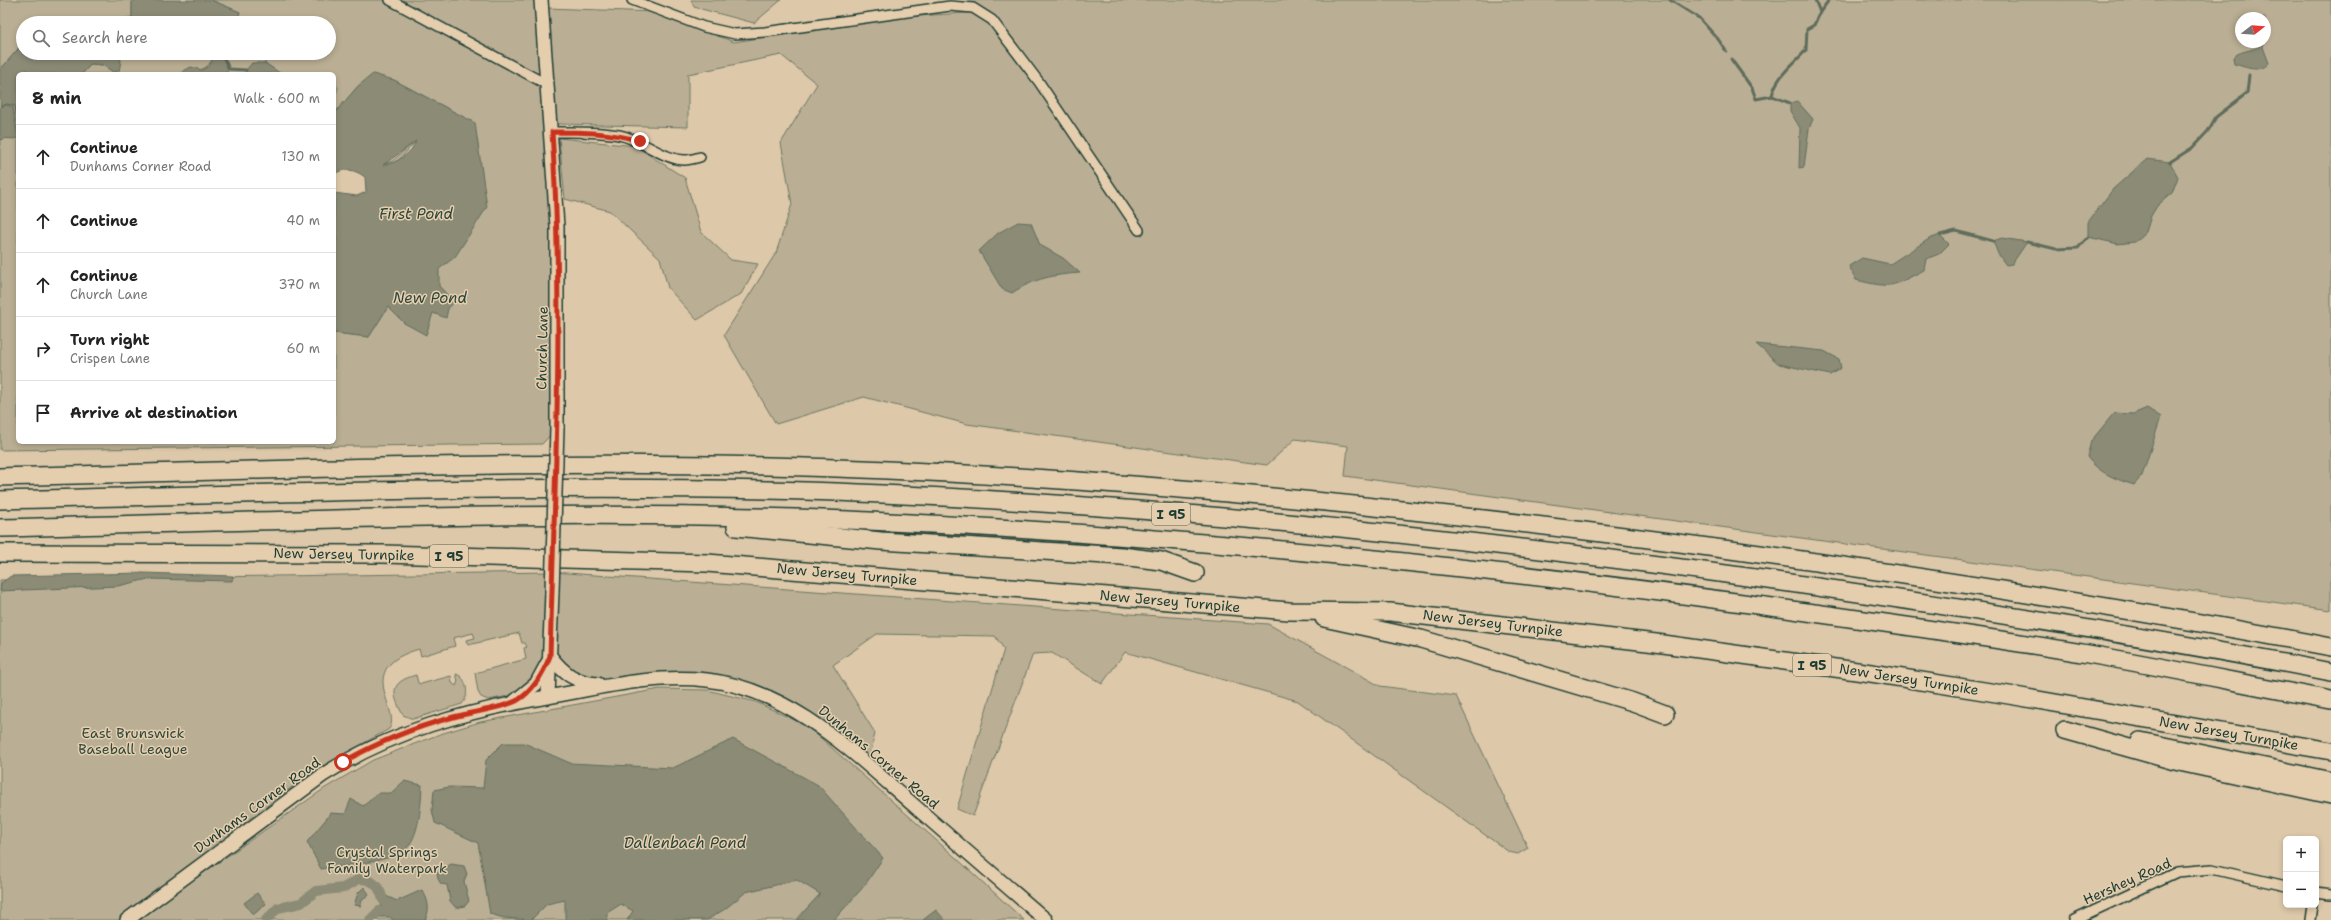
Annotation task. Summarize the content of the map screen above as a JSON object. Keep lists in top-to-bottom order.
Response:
{
  "streets": {
    "highway": ["I 95", "New Jersey Turnpike"],
    "street": ["Church Lane", "Dunhams Corner Road", "Hershey Road"]
  },
  "crossings": [
    ["Church Lane", "Dunhams Corner Road"]
  ],
  "water": ["First Pond", "New Pond", "Dallenbach Pond"],
  "parks": ["East Brunswick Baseball League", "Crystal Springs Family Waterpark"],
  "north": "right",
  "page": {
    "search": "Search here",
    "heading": ["8 min", "Walk · 600 m"],
    "list": [
      ["Continue", "Dunhams Corner Road", "130 m"],
      ["Continue", "40 m"],
      ["Continue", "Church Lane", "370 m"],
      ["Turn right", "Crispen Lane", "60 m"],
      "Arrive at destination"
    ],
    "map_buttons": ["+", "−"]
  }
}
